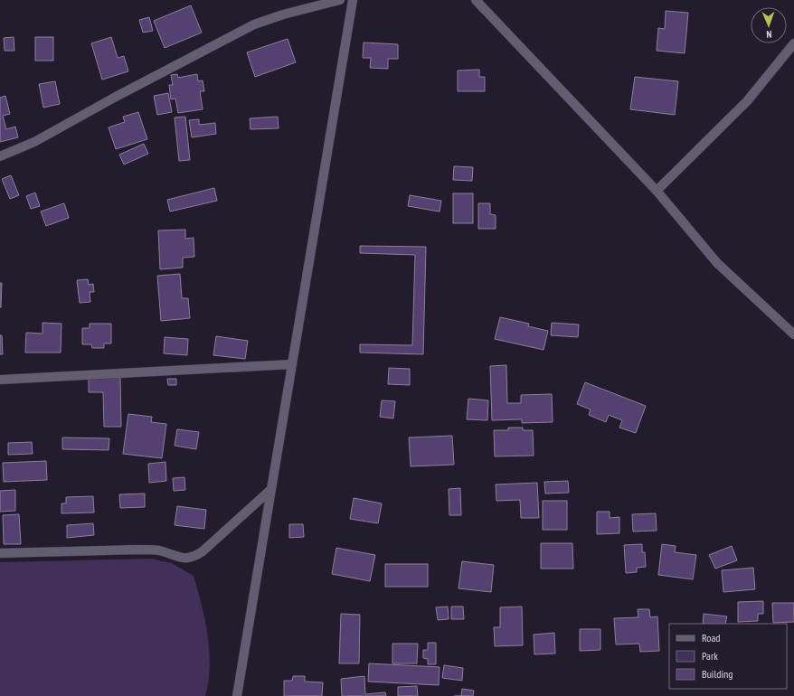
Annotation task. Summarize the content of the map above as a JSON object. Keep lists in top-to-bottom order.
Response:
{
  "legend": ["Road", "Park", "Building"],
  "north": "bottom"
}
